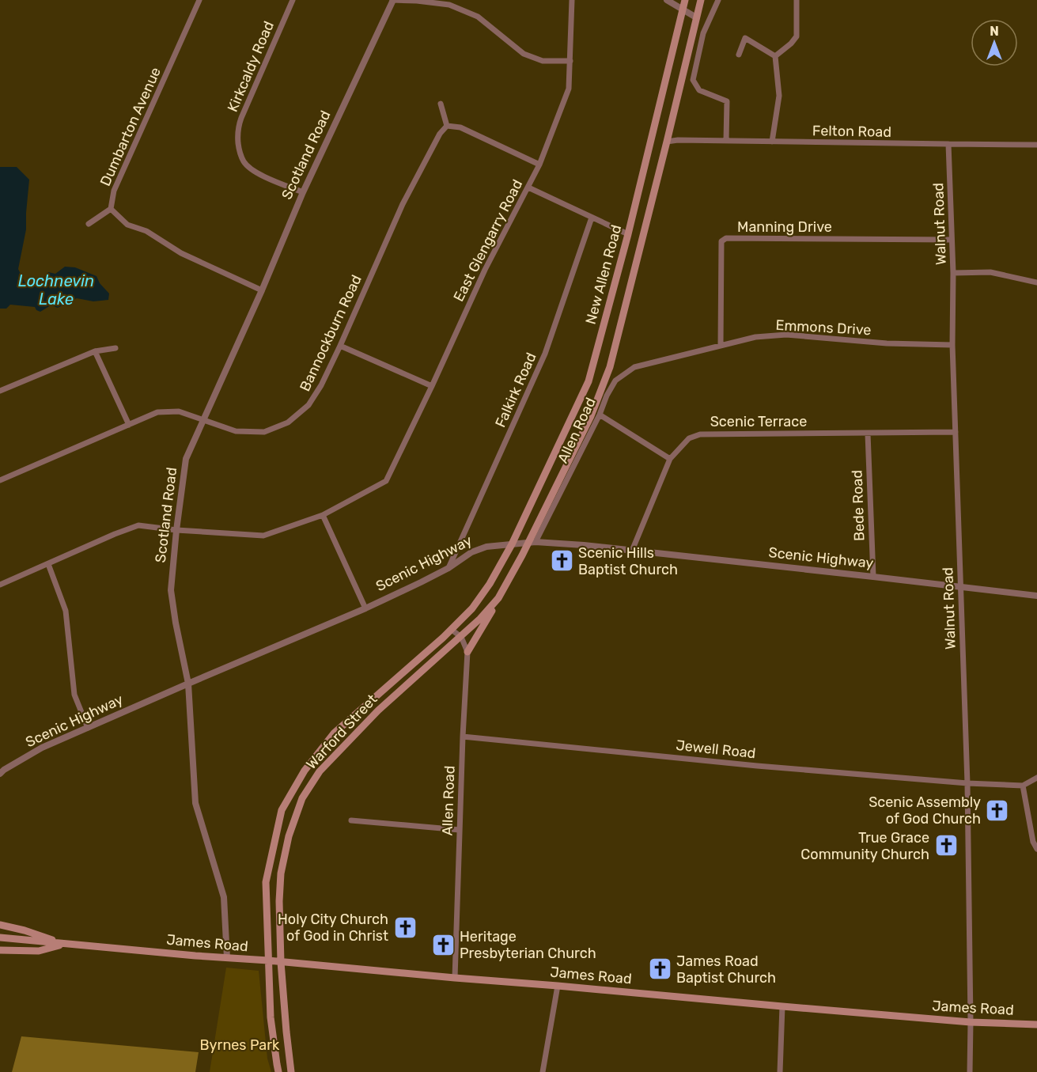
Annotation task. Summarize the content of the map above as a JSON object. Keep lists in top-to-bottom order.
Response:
{
  "streets": {
    "main road": ["New Allen Road", "Warford Street", "James Road"],
    "street": [
      "Kirkcaldy Road",
      "Dumbarton Avenue",
      "Felton Road",
      "Scotland Road",
      "Walnut Road",
      "Manning Drive",
      "East Glengarry Road",
      "Emmons Drive",
      "Bannockburn Road",
      "Falkirk Road",
      "Scenic Terrace",
      "Allen Road",
      "Bede Road",
      "Scenic Highway",
      "Jewell Road"
    ]
  },
  "crossings": [
    ["Kirkcaldy Road", "Scotland Road"],
    ["Dumbarton Avenue", "Scotland Road"],
    ["Felton Road", "Walnut Road"],
    ["Felton Road", "New Allen Road"],
    ["Scotland Road", "Bannockburn Road"],
    ["Scotland Road", "Scenic Highway"],
    ["Scotland Road", "James Road"],
    ["Walnut Road", "Manning Drive"],
    ["Walnut Road", "Emmons Drive"],
    ["Walnut Road", "Scenic Terrace"],
    ["Walnut Road", "Scenic Highway"],
    ["Walnut Road", "Jewell Road"],
    ["Walnut Road", "James Road"],
    ["Manning Drive", "Emmons Drive"],
    ["New Allen Road", "Allen Road"],
    ["New Allen Road", "Scenic Highway"],
    ["New Allen Road", "Warford Street"],
    ["Emmons Drive", "Allen Road"],
    ["Falkirk Road", "Scenic Highway"],
    ["Scenic Terrace", "Bede Road"],
    ["Scenic Terrace", "Scenic Highway"],
    ["Allen Road", "Scenic Highway"],
    ["Allen Road", "Warford Street"],
    ["Allen Road", "Jewell Road"],
    ["Allen Road", "James Road"],
    ["Bede Road", "Scenic Highway"],
    ["Scenic Highway", "Warford Street"],
    ["Warford Street", "James Road"]
  ],
  "water": ["Lochnevin Lake"],
  "parks": ["Byrnes Park"],
  "places": {
    "church": [
      "Scenic Hills Baptist Church",
      "Scenic Assembly of God Church",
      "True Grace Community Church",
      "Holy City Church of God in Christ",
      "Heritage Presbyterian Church",
      "James Road Baptist Church"
    ]
  },
  "north": "top"
}
